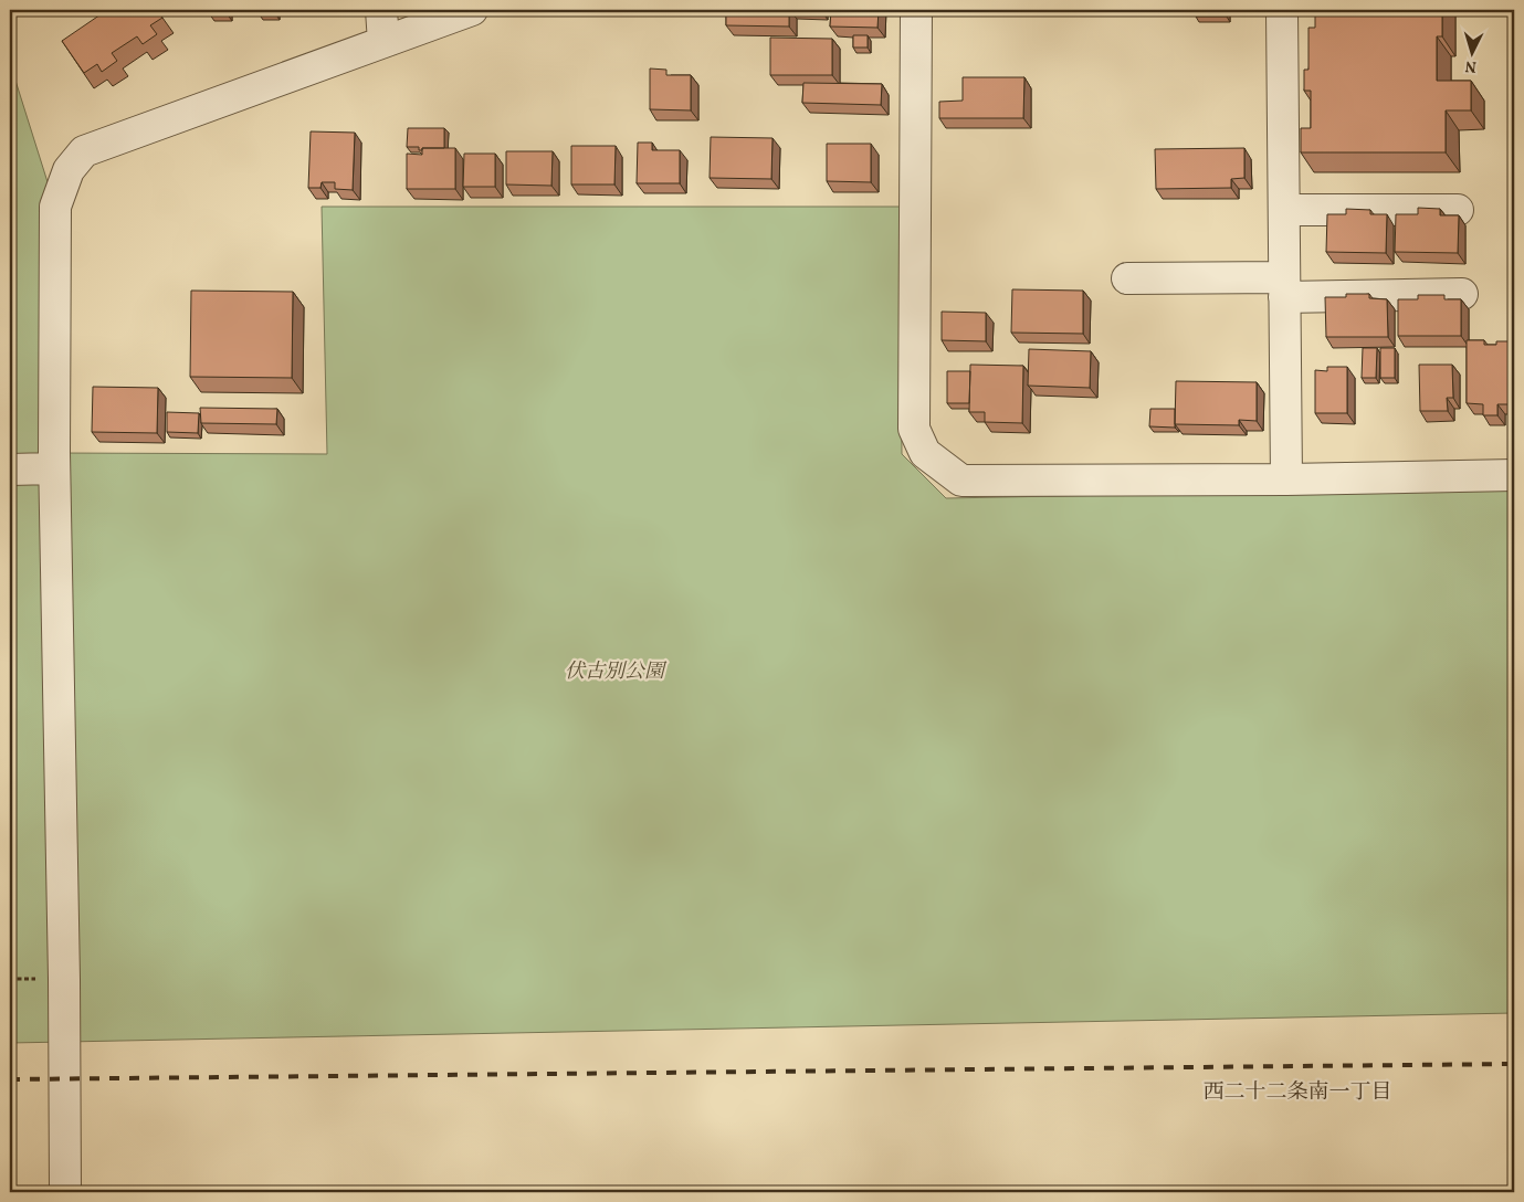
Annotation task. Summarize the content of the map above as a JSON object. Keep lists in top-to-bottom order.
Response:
{
  "districts": ["西二十二条南一丁目"],
  "parks": ["伏古別公園"],
  "north": "bottom"
}
